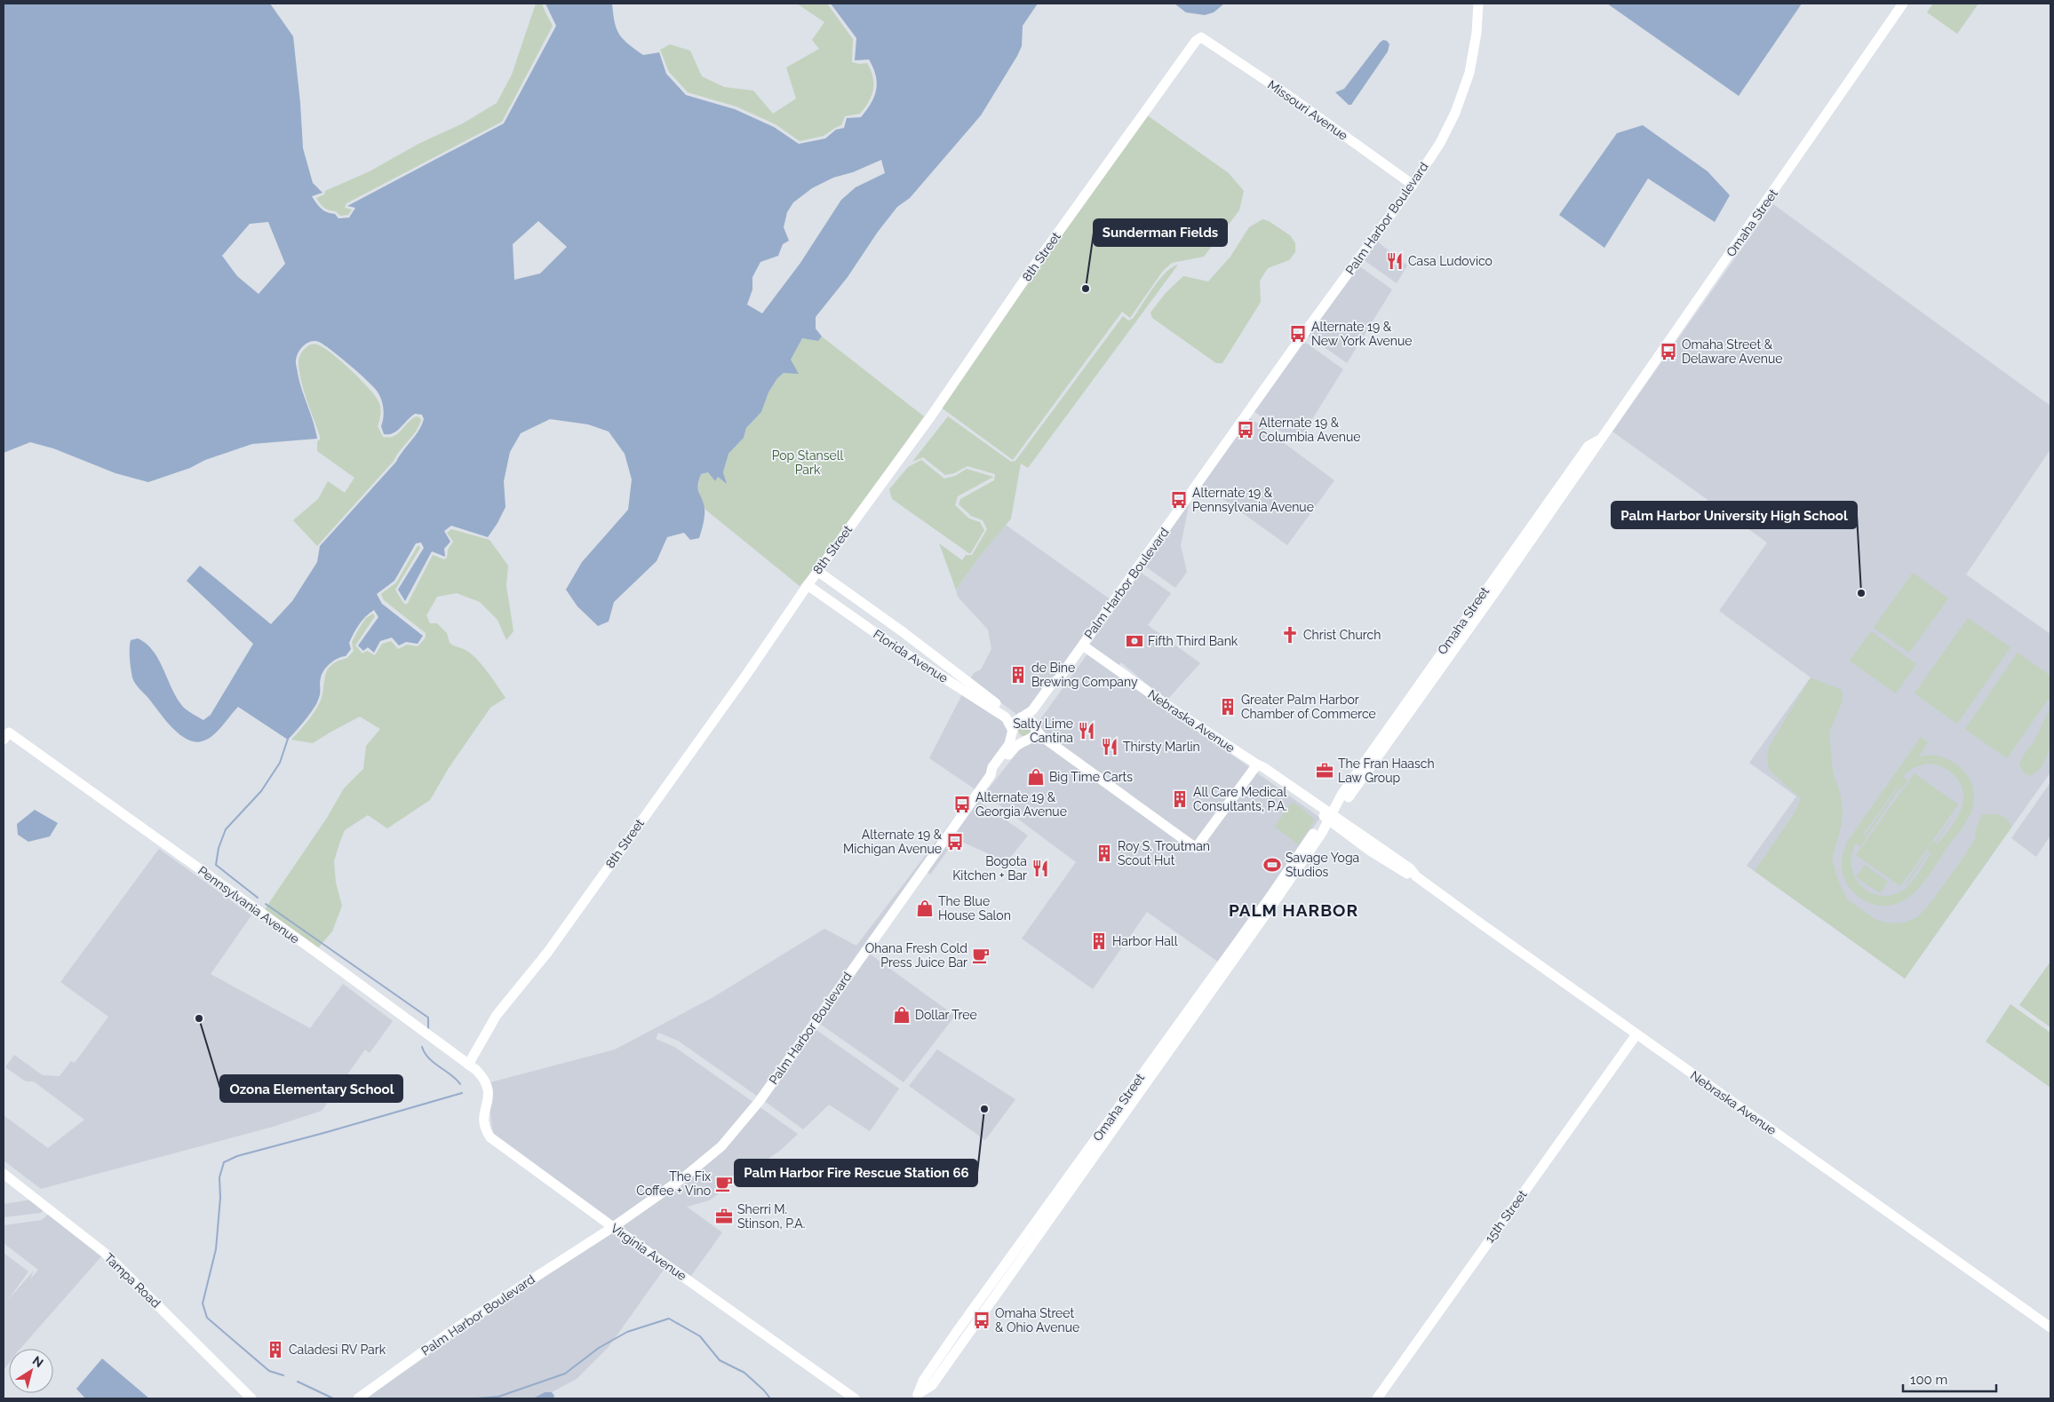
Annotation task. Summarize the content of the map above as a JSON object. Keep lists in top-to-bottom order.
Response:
{
  "streets": {
    "street": [
      "Missouri Avenue",
      "Palm Harbor Boulevard",
      "Omaha Street",
      "8th Street",
      "Florida Avenue",
      "Nebraska Avenue",
      "Pennsylvania Avenue",
      "15th Street",
      "Virginia Avenue",
      "Tampa Road"
    ]
  },
  "crossings": [
    ["Missouri Avenue", "Palm Harbor Boulevard"],
    ["Missouri Avenue", "8th Street"],
    ["Palm Harbor Boulevard", "Florida Avenue"],
    ["Palm Harbor Boulevard", "Nebraska Avenue"],
    ["Palm Harbor Boulevard", "Virginia Avenue"],
    ["Omaha Street", "Nebraska Avenue"],
    ["8th Street", "Florida Avenue"],
    ["8th Street", "Pennsylvania Avenue"],
    ["Nebraska Avenue", "15th Street"],
    ["Pennsylvania Avenue", "Virginia Avenue"]
  ],
  "districts": ["PALM HARBOR"],
  "parks": ["Pop Stansell Park"],
  "places": {
    "restaurant": [
      "Casa Ludovico",
      "Salty Lime Cantina",
      "Thirsty Marlin",
      "Bogota Kitchen + Bar"
    ],
    "other": [
      "Sunderman Fields",
      "Palm Harbor University High School",
      "Ozona Elementary School",
      "Palm Harbor Fire Rescue Station 66"
    ],
    "bus stop": [
      "Alternate 19 & New York Avenue",
      "Omaha Street & Delaware Avenue",
      "Alternate 19 & Columbia Avenue",
      "Alternate 19 & Pennsylvania Avenue",
      "Alternate 19 & Georgia Avenue",
      "Alternate 19 & Michigan Avenue",
      "Omaha Street & Ohio Avenue"
    ],
    "church": ["Christ Church"],
    "bank": ["Fifth Third Bank"],
    "building": [
      "de Bine Brewing Company",
      "Greater Palm Harbor Chamber of Commerce",
      "All Care Medical Consultants, P.A.",
      "Roy S. Troutman Scout Hut",
      "Harbor Hall",
      "Caladesi RV Park"
    ],
    "office": ["The Fran Haasch Law Group", "Sherri M. Stinson, P.A."],
    "shop": ["Big Time Carts", "The Blue House Salon", "Dollar Tree"],
    "sports": ["Savage Yoga Studios"],
    "cafe": ["Ohana Fresh Cold Press Juice Bar", "The Fix Coffee + Vino"]
  },
  "scale_bar": "100 m",
  "north": "top right"
}
